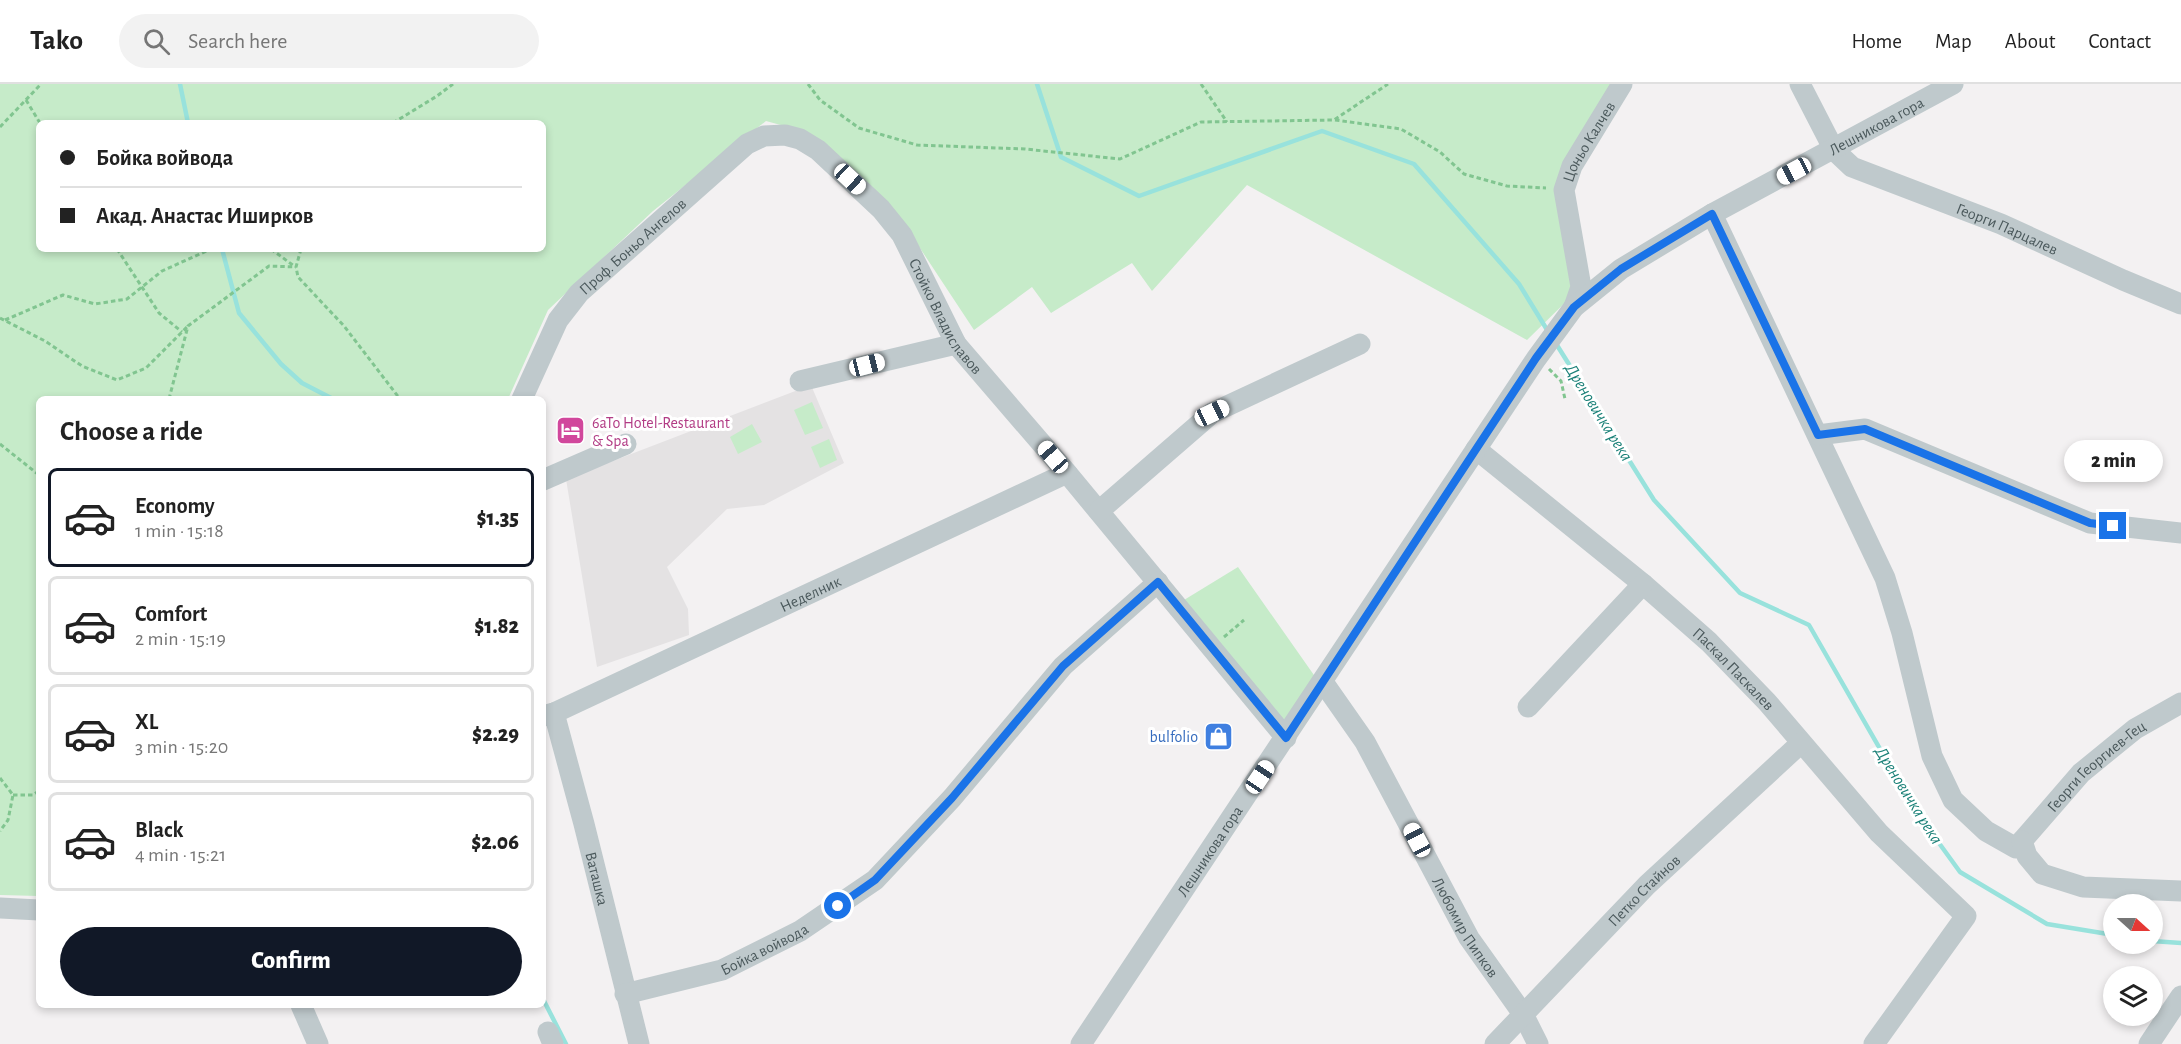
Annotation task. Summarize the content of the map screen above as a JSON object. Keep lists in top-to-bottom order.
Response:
{
  "streets": {
    "street": [
      "Лешникова гора",
      "Цоньо Калчев",
      "Георги Парцалев",
      "Проф. Боньо Ангелов",
      "Стойко Владиславов",
      "Неделник",
      "Паскал Паскалев",
      "Георги Георгиев-Гец",
      "Ваташка",
      "Петко Стайнов",
      "Любомир Пипков",
      "Бойка войвода"
    ]
  },
  "crossings": [
    ["Лешникова гора", "Цоньо Калчев"],
    ["Лешникова гора", "Георги Парцалев"],
    ["Лешникова гора", "Стойко Владиславов"],
    ["Лешникова гора", "Паскал Паскалев"],
    ["Лешникова гора", "Любомир Пипков"],
    ["Проф. Боньо Ангелов", "Стойко Владиславов"],
    ["Стойко Владиславов", "Неделник"],
    ["Стойко Владиславов", "Бойка войвода"],
    ["Неделник", "Ваташка"],
    ["Паскал Паскалев", "Петко Стайнов"],
    ["Ваташка", "Бойка войвода"],
    ["Петко Стайнов", "Любомир Пипков"]
  ],
  "water": ["Дреновичка река"],
  "places": {
    "hotel": ["6aTo Hotel-Restaurant & Spa"],
    "shop": ["bulfolio"]
  },
  "north": "right",
  "page": {
    "header": "Tako",
    "search": "Search here",
    "nav": [
      "Home",
      "Map",
      "About",
      "Contact"
    ],
    "banner": ["Бойка войвода", "Акад. Анастас Иширков"],
    "heading": "Choose a ride",
    "bubble": "2 min",
    "list": [
      {
        "name": "Economy",
        "note": "1 min · 15:18",
        "value": "$1.35"
      },
      {
        "name": "Comfort",
        "note": "2 min · 15:19",
        "value": "$1.82"
      },
      {
        "name": "XL",
        "note": "3 min · 15:20",
        "value": "$2.29"
      },
      {
        "name": "Black",
        "note": "4 min · 15:21",
        "value": "$2.06"
      }
    ],
    "buttons": "Confirm"
  }
}
